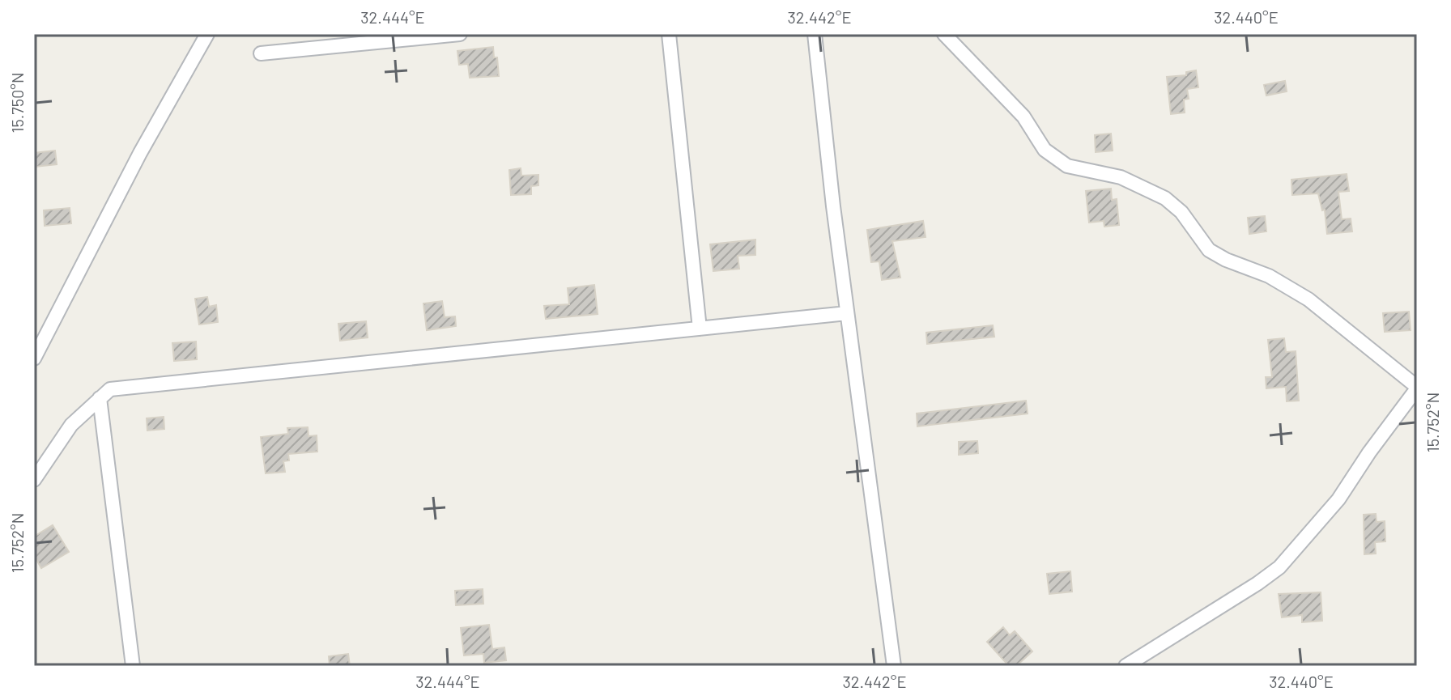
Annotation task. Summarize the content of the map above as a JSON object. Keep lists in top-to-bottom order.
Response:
{
  "coordinates": [
    "32.444°E",
    "32.442°E",
    "32.440°E",
    "15.750°N",
    "15.752°N"
  ]
}
